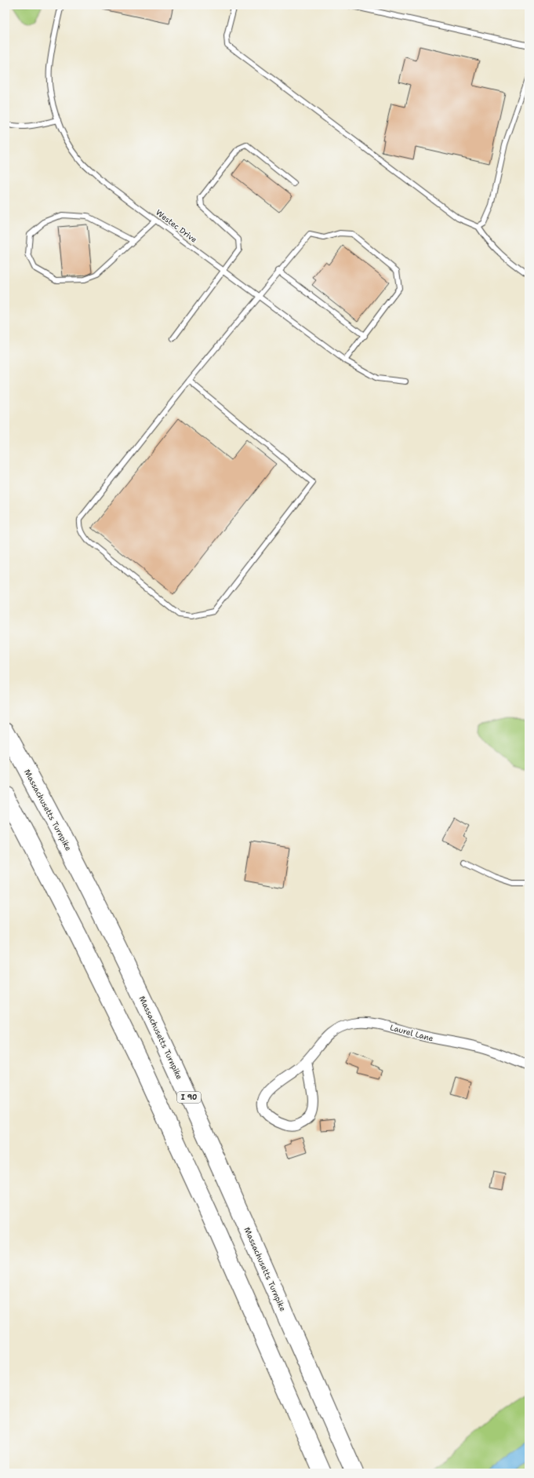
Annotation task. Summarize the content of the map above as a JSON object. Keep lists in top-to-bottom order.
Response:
{
  "streets": {
    "highway": ["Massachusetts Turnpike", "I 90"],
    "street": ["Laurel Lane"],
    "lane": ["Westec Drive"]
  }
}
